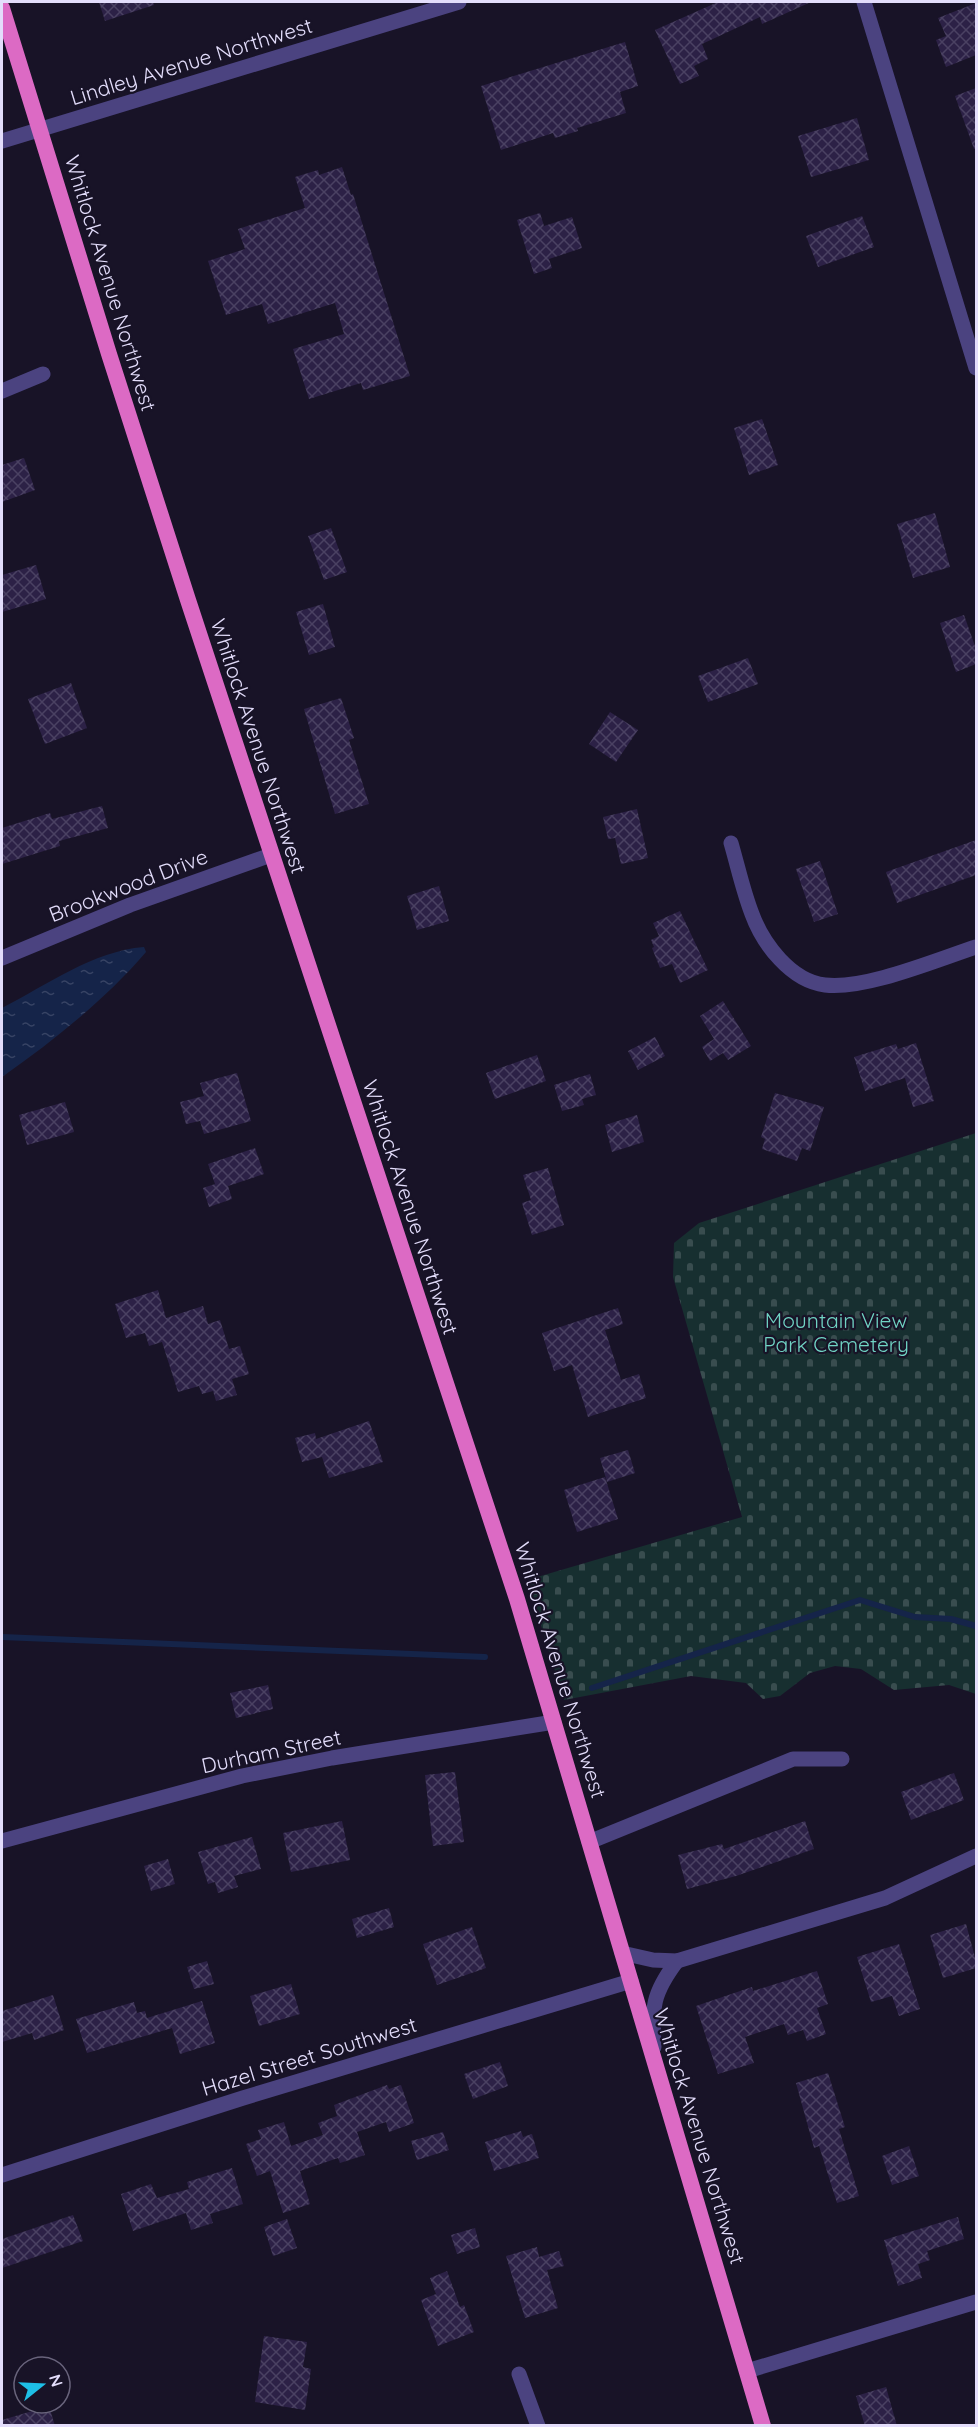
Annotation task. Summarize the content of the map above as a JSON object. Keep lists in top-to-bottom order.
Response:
{
  "streets": {
    "highway": ["Whitlock Avenue Northwest"],
    "street": [
      "Lindley Avenue Northwest",
      "Brookwood Drive",
      "Durham Street",
      "Hazel Street Southwest"
    ]
  },
  "crossings": [
    ["Lindley Avenue Northwest", "Whitlock Avenue Northwest"],
    ["Whitlock Avenue Northwest", "Brookwood Drive"],
    ["Whitlock Avenue Northwest", "Durham Street"],
    ["Whitlock Avenue Northwest", "Hazel Street Southwest"]
  ],
  "parks": ["Mountain View Park Cemetery"],
  "north": "right"
}
